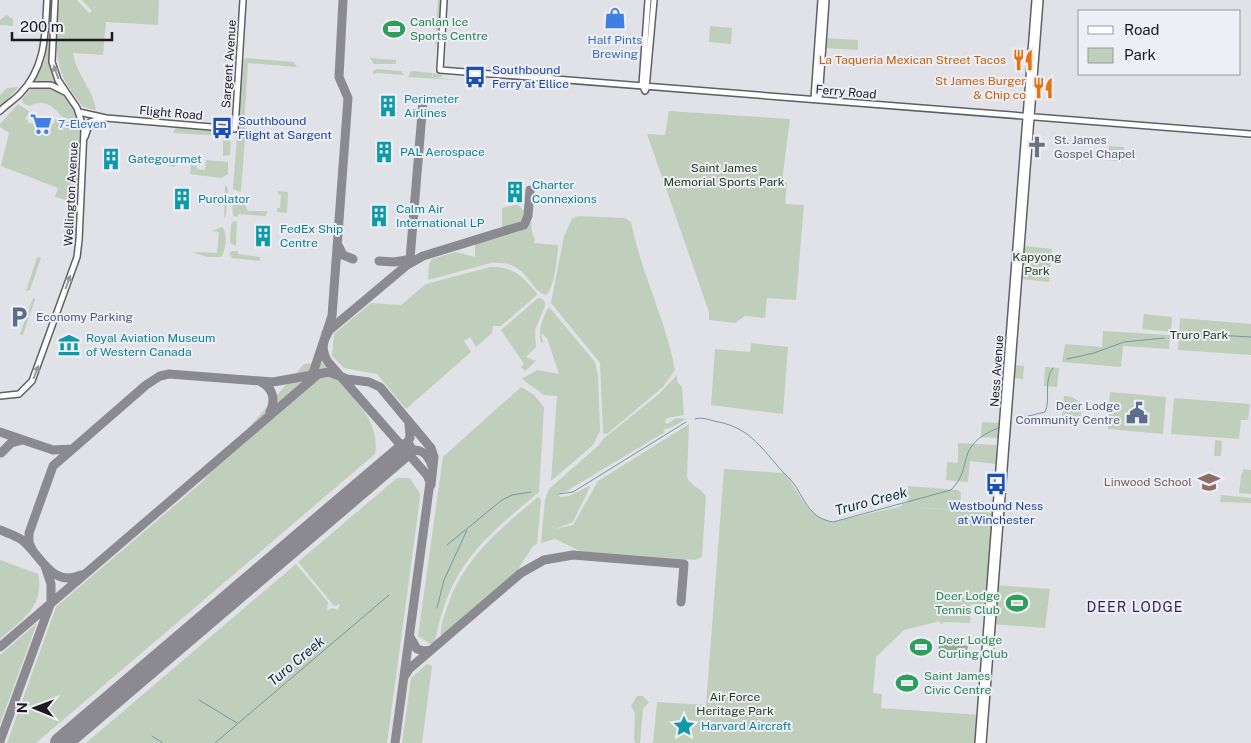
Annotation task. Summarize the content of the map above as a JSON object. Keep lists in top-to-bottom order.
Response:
{
  "streets": {
    "main road": [
      "Sargent Avenue",
      "Ferry Road",
      "Flight Road",
      "Wellington Avenue",
      "Ness Avenue"
    ]
  },
  "crossings": [
    ["Sargent Avenue", "Flight Road"],
    ["Ferry Road", "Ness Avenue"],
    ["Flight Road", "Wellington Avenue"]
  ],
  "one_way": ["Wellington Avenue"],
  "districts": ["DEER LODGE"],
  "water": ["Truro Creek", "Turo Creek"],
  "parks": [
    "Saint James Memorial Sports Park",
    "Kapyong Park",
    "Truro Park",
    "Air Force Heritage Park"
  ],
  "places": {
    "shop": ["Half Pints Brewing"],
    "sports": [
      "Canlan Ice Sports Centre",
      "Deer Lodge Tennis Club",
      "Deer Lodge Curling Club",
      "Saint James Civic Centre"
    ],
    "restaurant": ["La Taqueria Mexican Street Tacos", "St James Burger & Chip co"],
    "bus stop": ["Southbound Ferry at Ellice", "Southbound Flight at Sargent", "Westbound Ness at Winchester"],
    "building": [
      "Perimeter Airlines",
      "PAL Aerospace",
      "Gategourmet",
      "Charter Connexions",
      "Purolator",
      "Calm Air International LP",
      "FedEx Ship Centre"
    ],
    "supermarket": ["7-Eleven"],
    "church": ["St. James Gospel Chapel"],
    "parking": ["Economy Parking"],
    "museum": ["Royal Aviation Museum of Western Canada"],
    "public building": ["Deer Lodge Community Centre"],
    "school or university": ["Linwood School"],
    "place": ["Harvard Aircraft"]
  },
  "legend": ["Road", "Park"],
  "scale_bar": "200 m",
  "north": "left"
}
